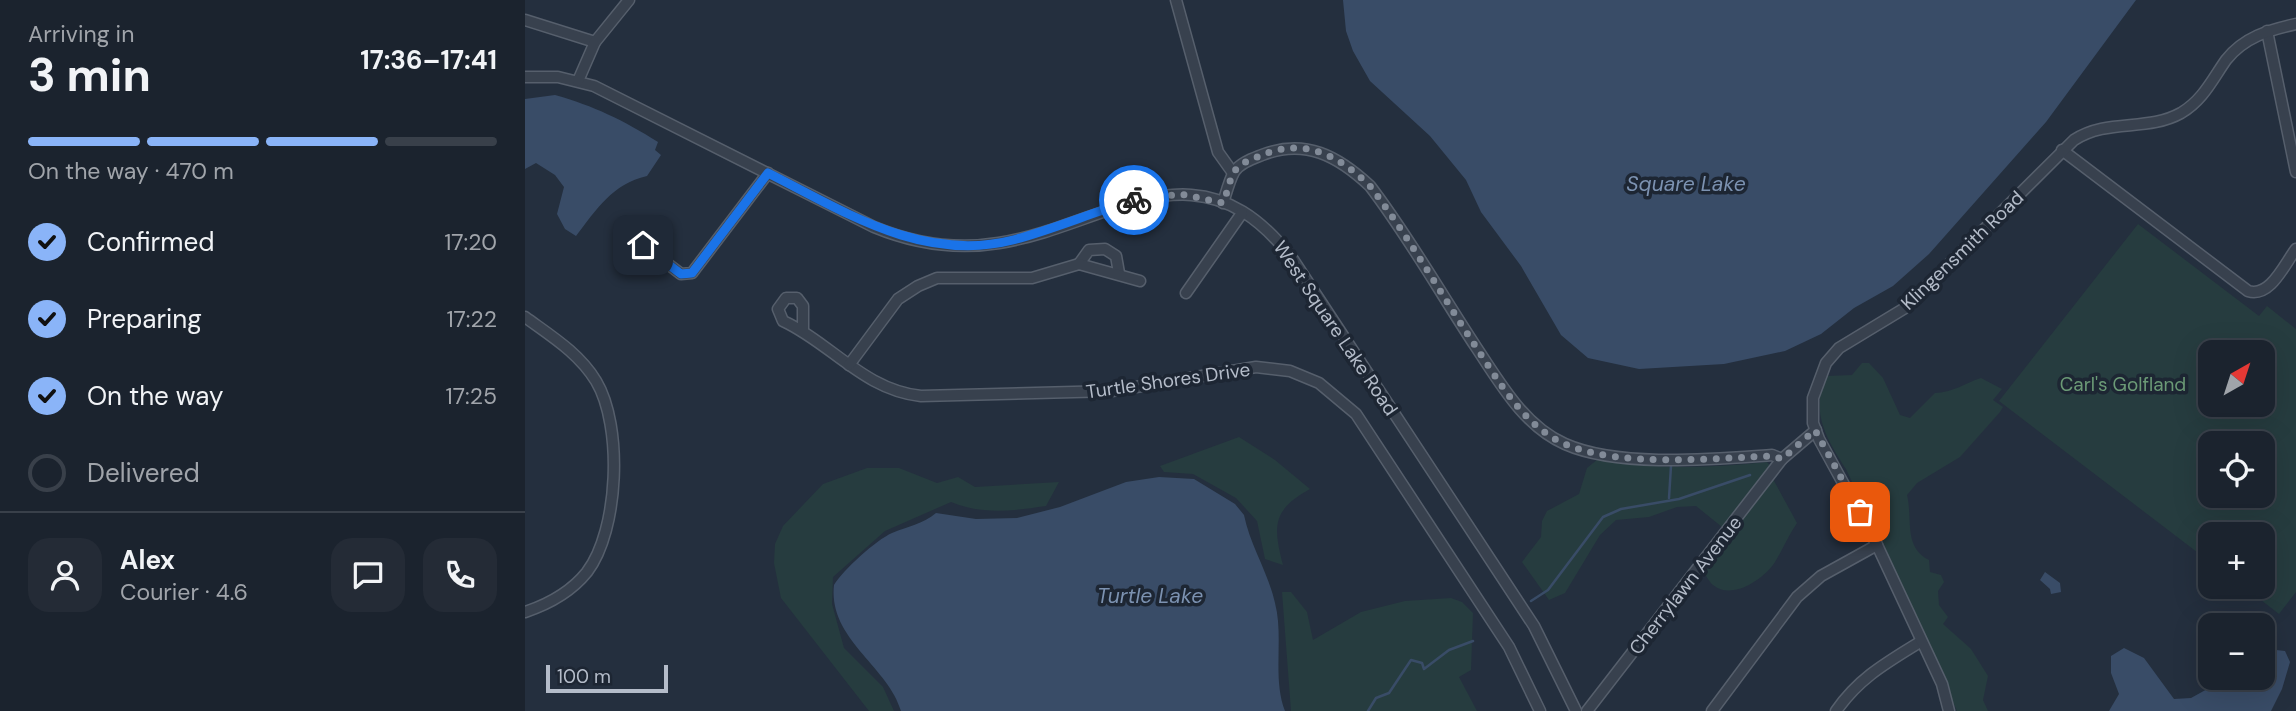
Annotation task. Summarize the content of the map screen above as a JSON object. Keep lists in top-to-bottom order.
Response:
{
  "streets": {
    "street": [
      "Klingensmith Road",
      "West Square Lake Road",
      "Turtle Shores Drive",
      "Cherrylawn Avenue"
    ]
  },
  "crossings": [
    ["Klingensmith Road", "Cherrylawn Avenue"]
  ],
  "water": ["Square Lake", "Turtle Lake"],
  "parks": ["Carl's Golfland"],
  "scale_bar": "100 m",
  "north": "top right",
  "page": {
    "heading": ["3 min", "Arriving in", "17:36–17:41"],
    "panel": ["Alex", "Courier · 4.6"],
    "bar": "On the way · 470 m",
    "list": [
      ["Confirmed", "17:20"],
      ["Preparing", "17:22"],
      ["On the way", "17:25"],
      "Delivered"
    ],
    "map_buttons": ["+", "−"],
    "scale": "100 m"
  }
}
